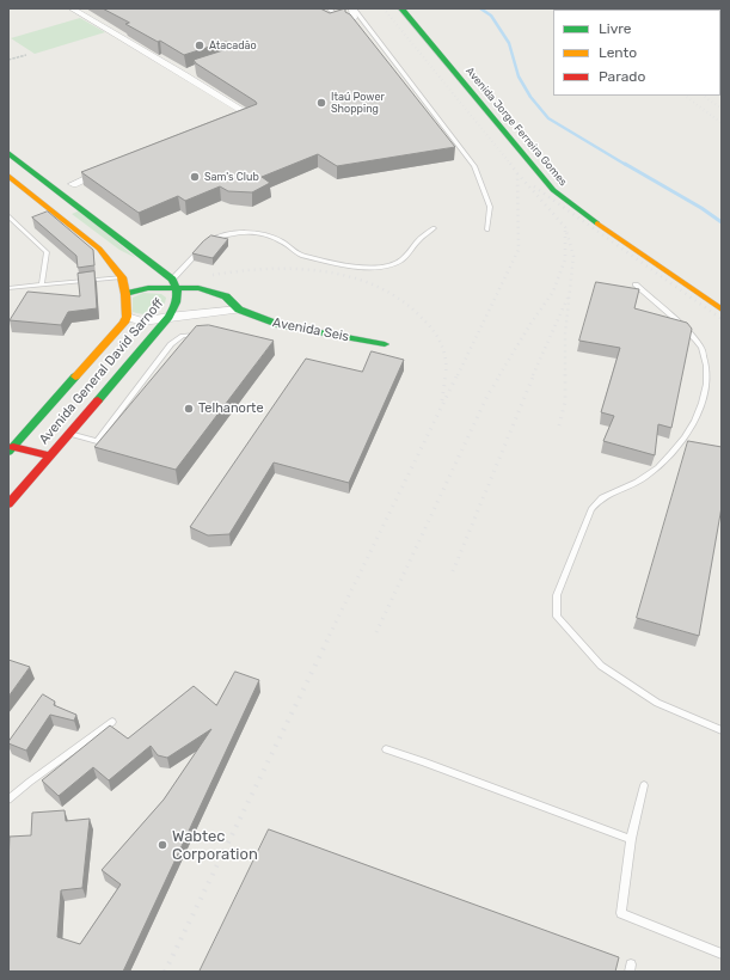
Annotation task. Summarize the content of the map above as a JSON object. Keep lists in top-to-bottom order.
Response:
{
  "streets": {
    "main road": ["Avenida Jorge Ferreira Gomes", "Avenida Seis", "Avenida General David Sarnoff"]
  },
  "crossings": [
    ["Avenida Seis", "Avenida General David Sarnoff"]
  ],
  "places": [
    "Atacadão",
    "Itaú Power Shopping",
    "Sam's Club",
    "Telhanorte",
    "Wabtec Corporation"
  ],
  "legend": ["Livre", "Lento", "Parado"]
}
